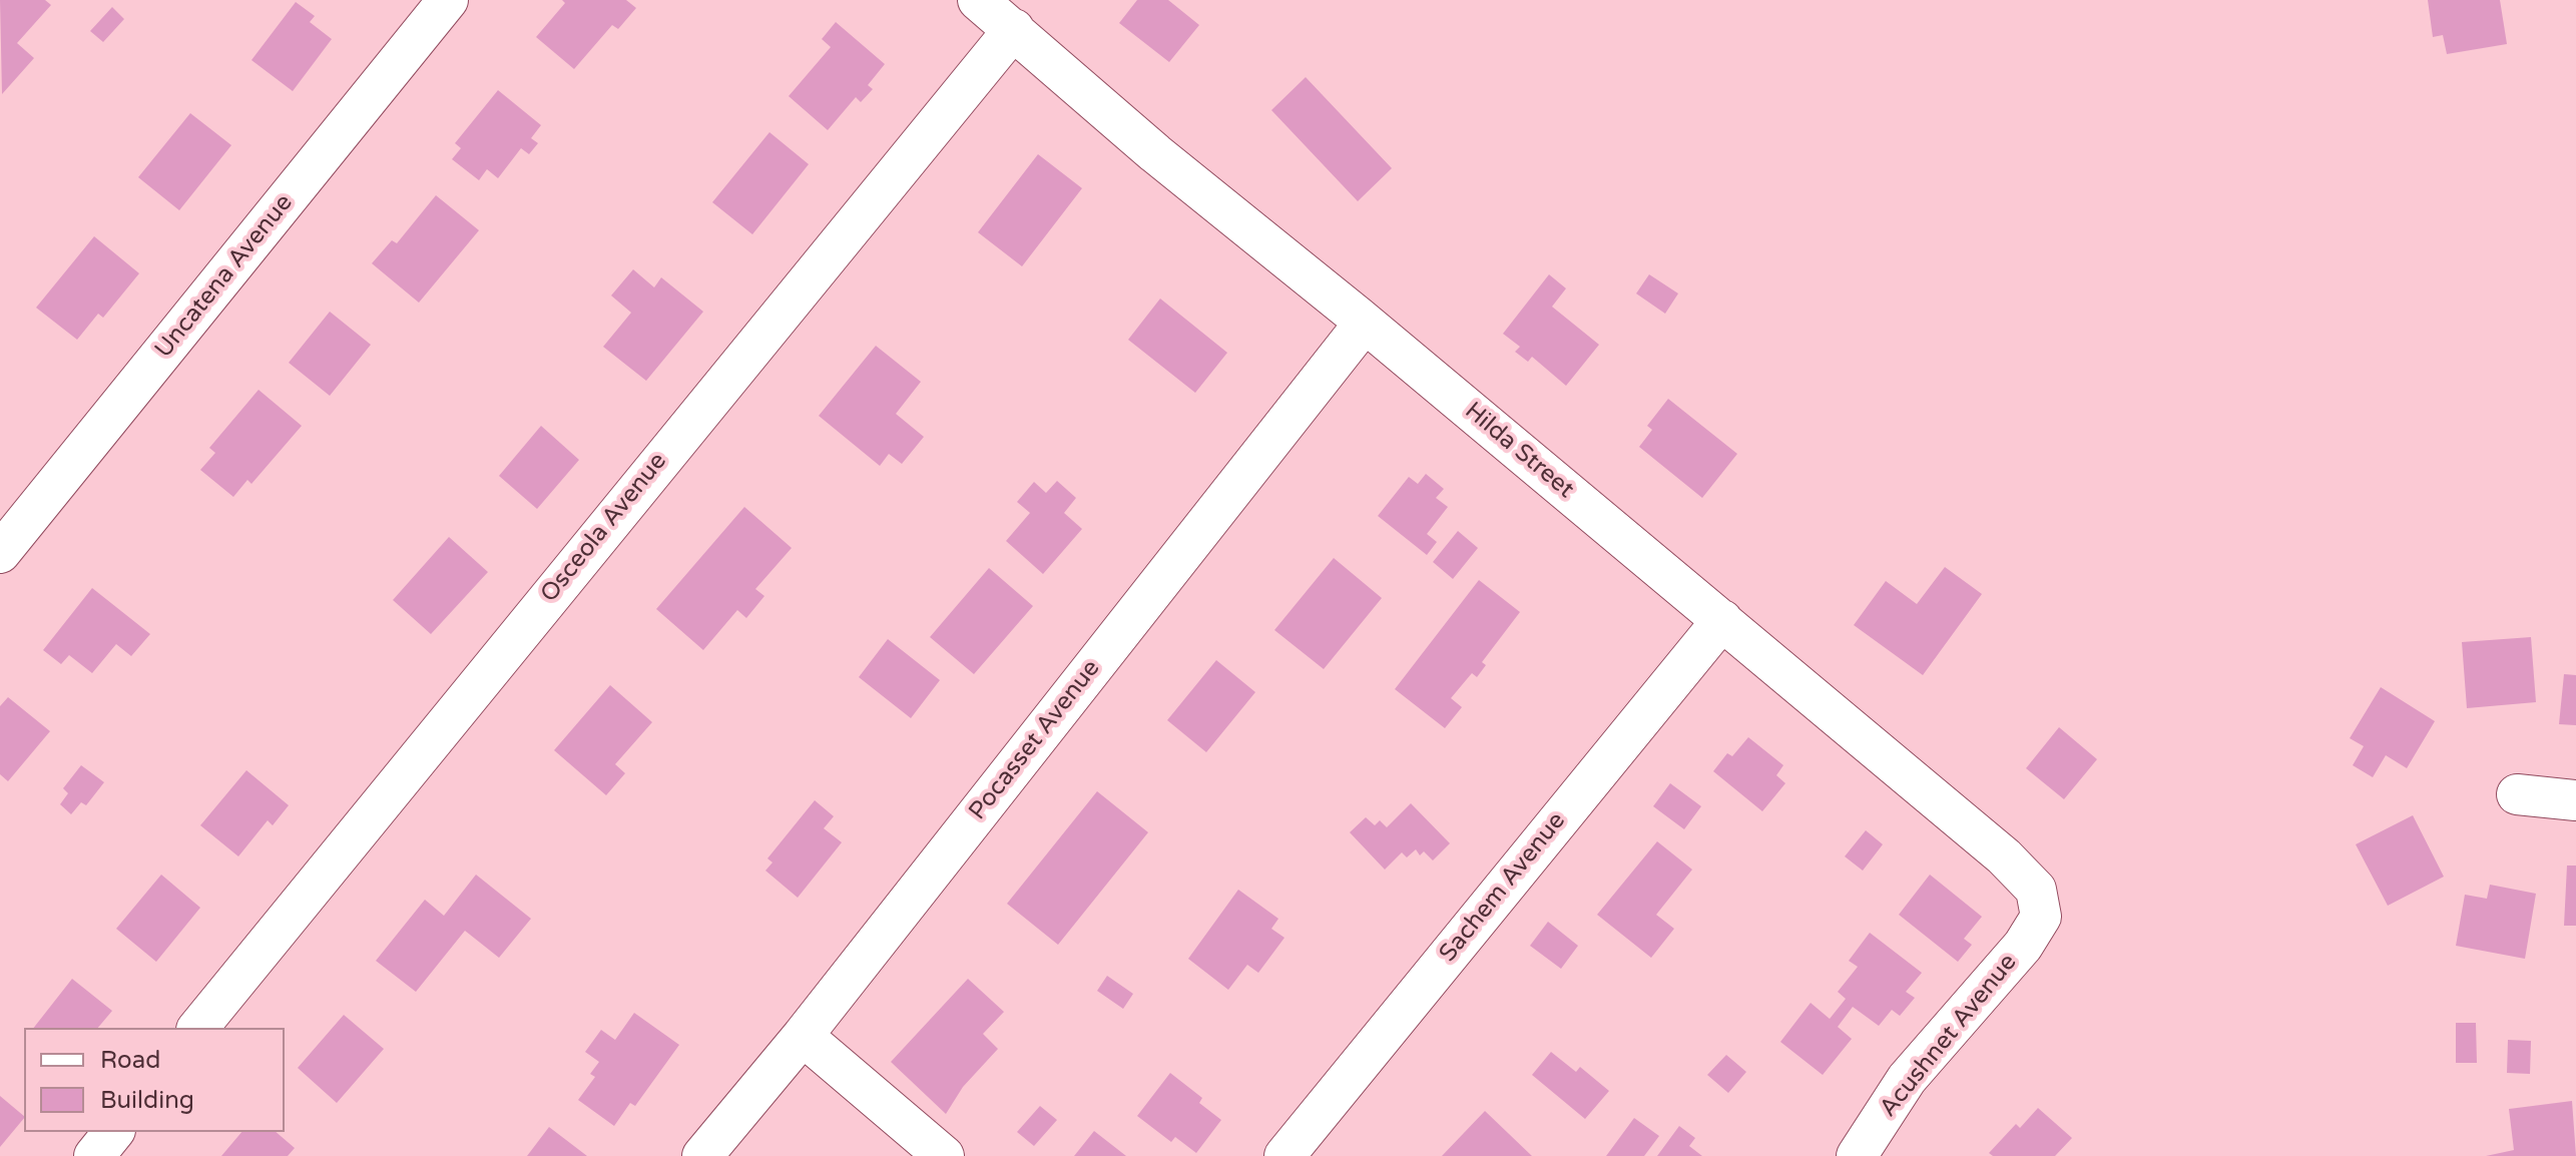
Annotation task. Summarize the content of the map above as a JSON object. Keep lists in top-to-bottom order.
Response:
{
  "streets": {
    "street": [
      "Uncatena Avenue",
      "Hilda Street",
      "Osceola Avenue",
      "Pocasset Avenue",
      "Sachem Avenue",
      "Acushnet Avenue"
    ]
  },
  "crossings": [
    ["Hilda Street", "Osceola Avenue"],
    ["Hilda Street", "Pocasset Avenue"],
    ["Hilda Street", "Sachem Avenue"],
    ["Hilda Street", "Acushnet Avenue"]
  ],
  "legend": ["Road", "Building"]
}
